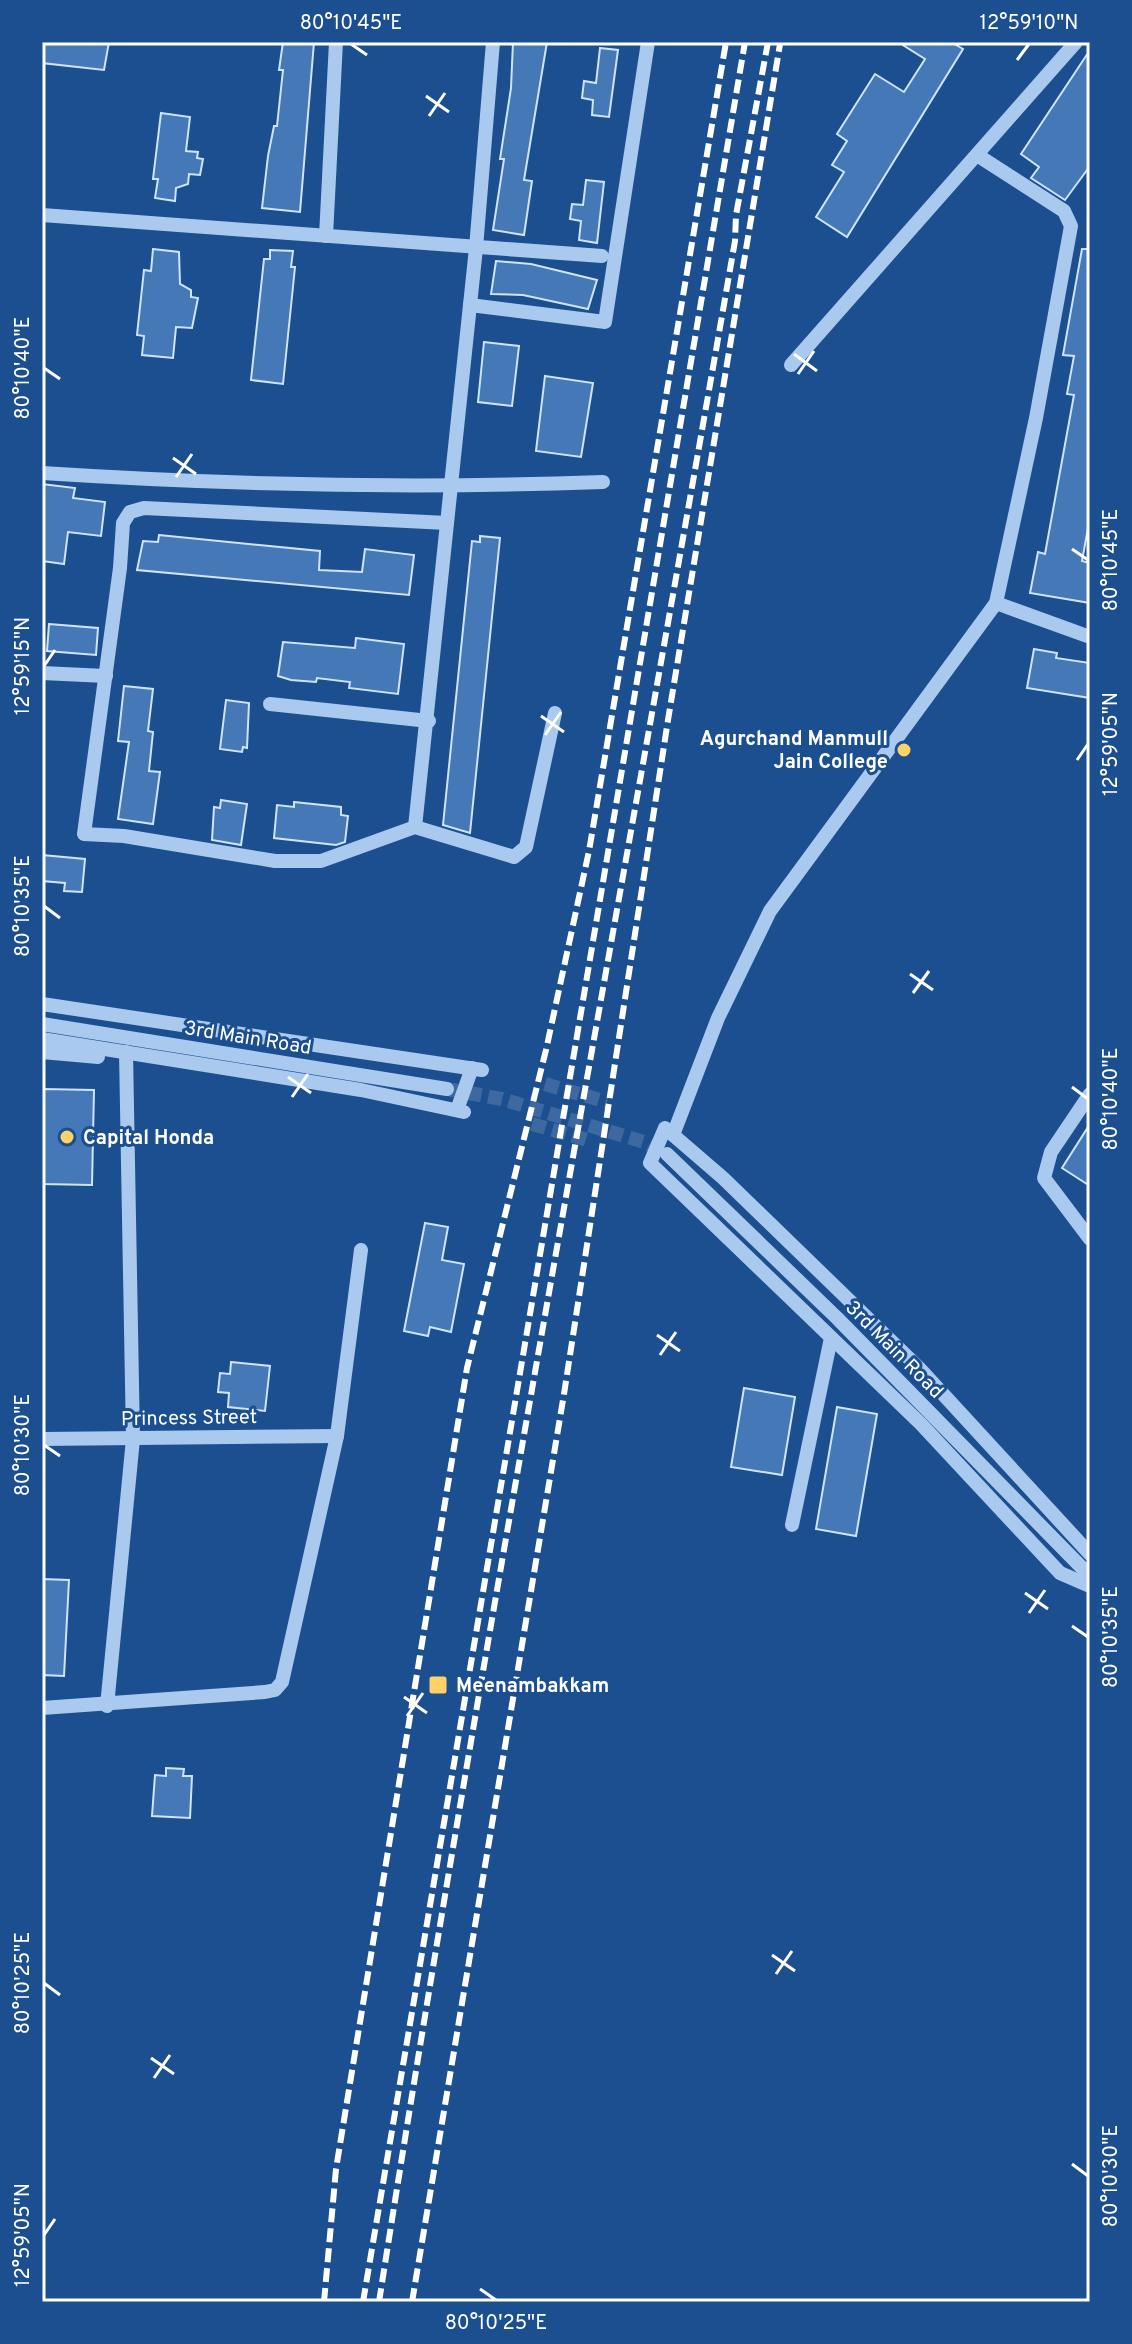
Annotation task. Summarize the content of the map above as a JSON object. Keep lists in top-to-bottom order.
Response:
{
  "streets": {
    "street": ["3rd Main Road", "Princess Street"]
  },
  "places": {
    "other": ["Agurchand Manmull Jain College", "Capital Honda"],
    "transit": ["Meenambakkam"]
  },
  "coordinates": [
    "80°10'45\"E",
    "12°59'10\"N",
    "80°10'40\"E",
    "12°59'15\"N",
    "12°59'05\"N",
    "80°10'35\"E",
    "80°10'30\"E",
    "80°10'25\"E"
  ]
}
